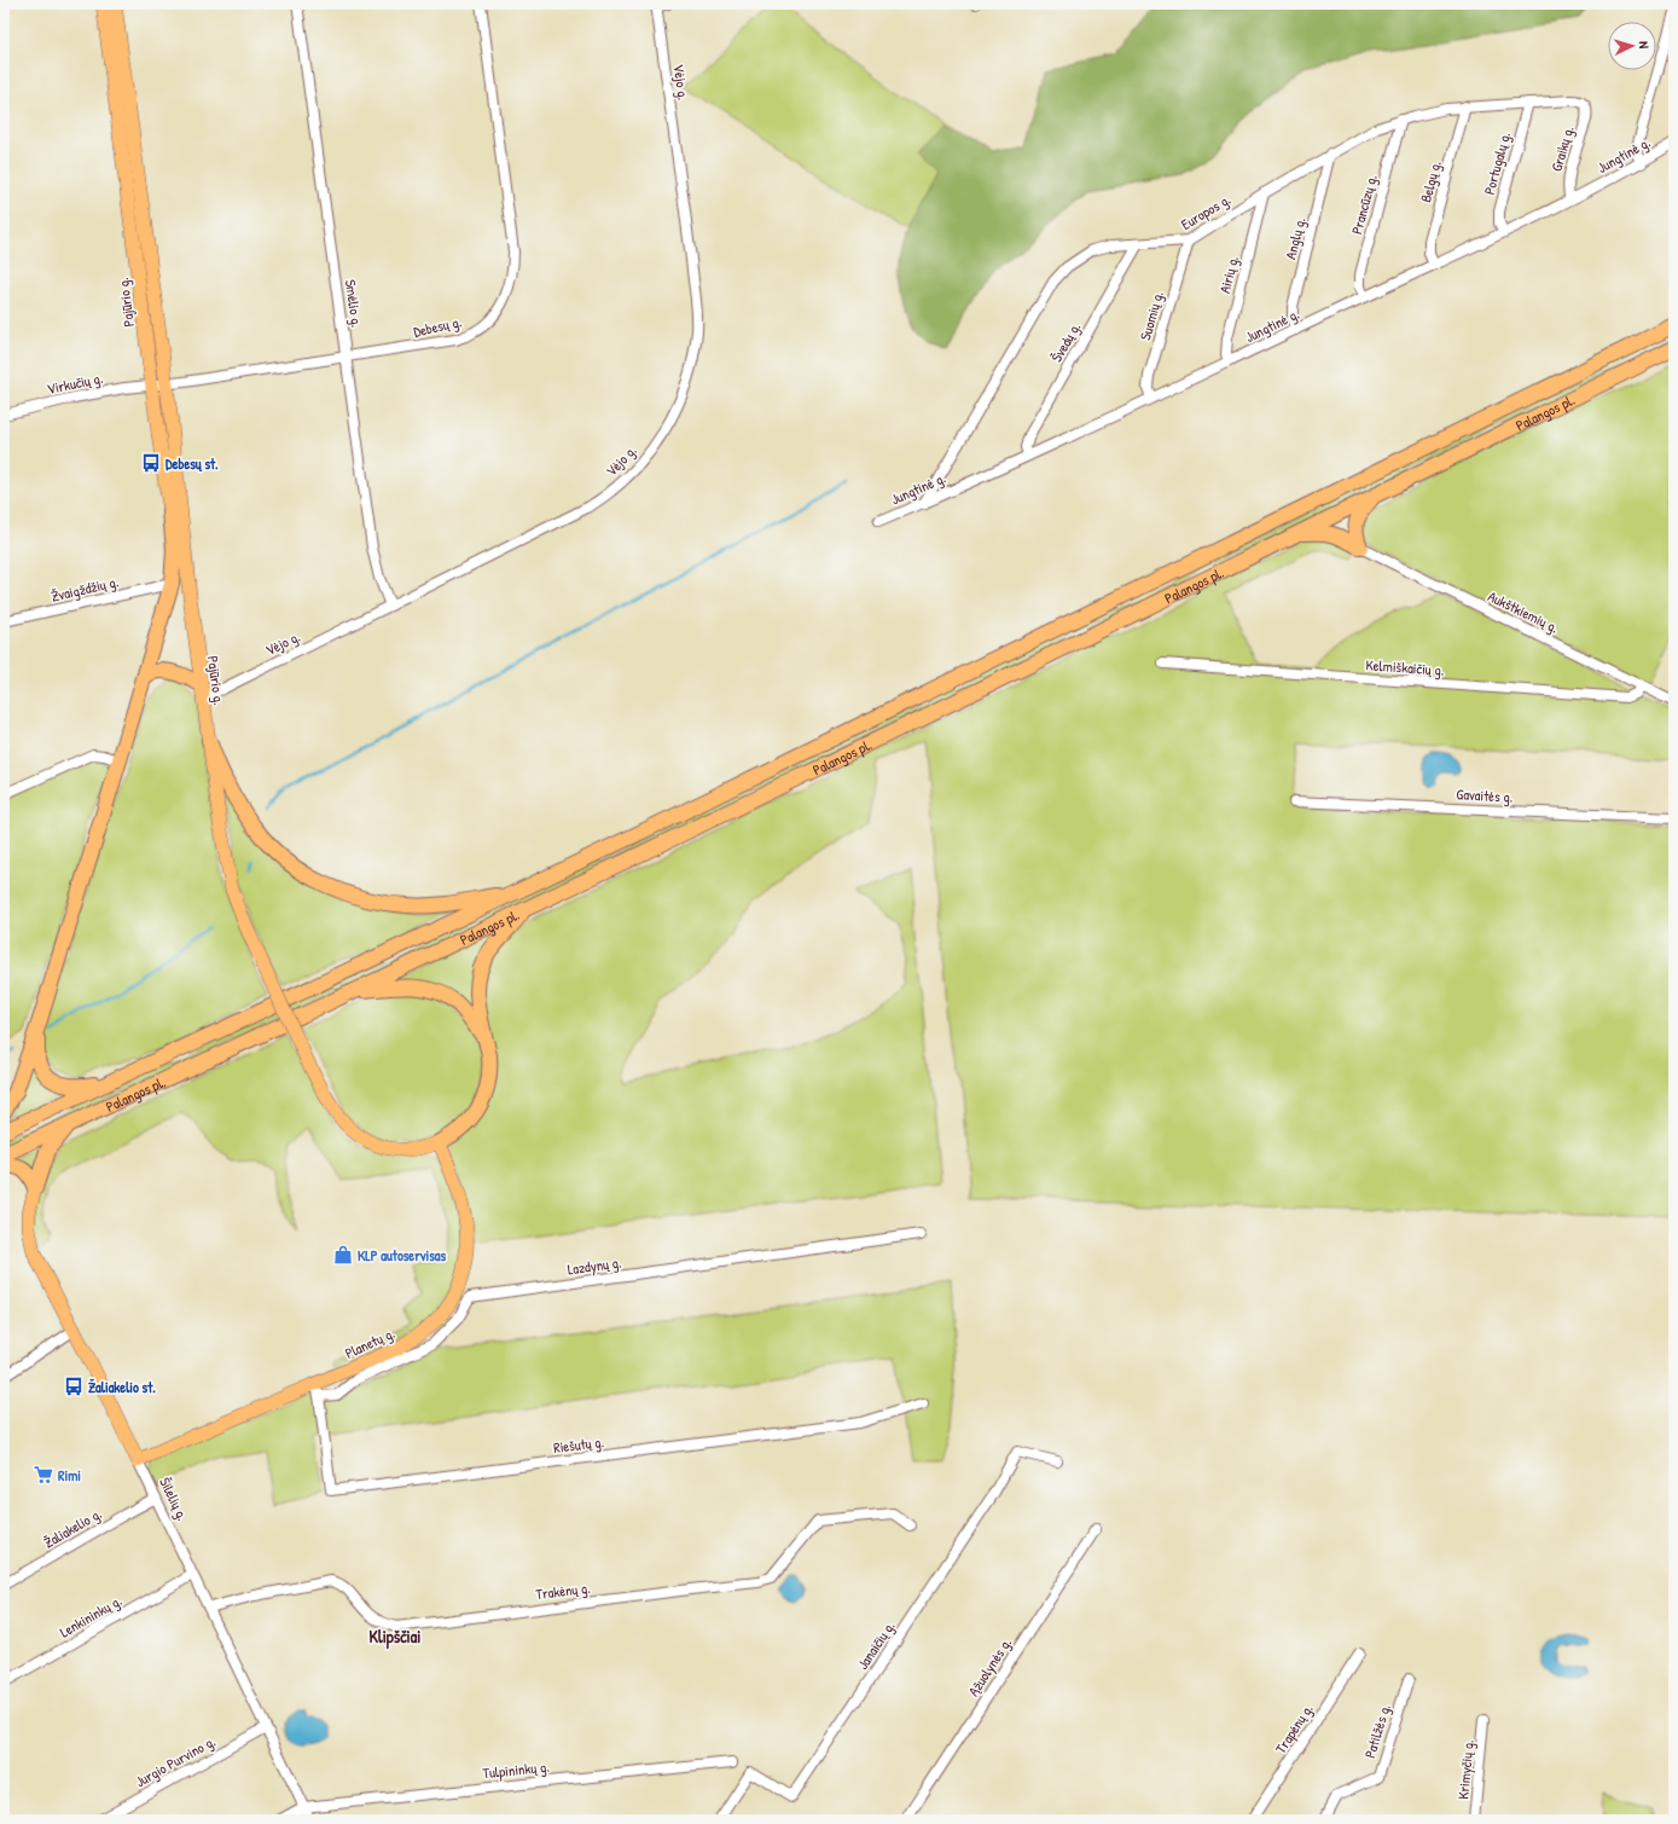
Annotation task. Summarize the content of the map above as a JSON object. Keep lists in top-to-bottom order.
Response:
{
  "streets": {
    "highway": ["Palangos pl."],
    "main road": ["Pajūrio g.", "Planetų g.", "Šilelių g."],
    "street": [
      "Vėjo g.",
      "Graikų g.",
      "Jungtinė g.",
      "Portugalų g.",
      "Belgų g.",
      "Prancūzų g.",
      "Europos g.",
      "Anglų g.",
      "Airių g.",
      "Smėlio g.",
      "Suomių g.",
      "Debesų g.",
      "Švedų g.",
      "Virkučių g.",
      "Žvaigždžių g.",
      "Aukštkiemių g.",
      "Kelmiškaičių g.",
      "Gavaitės g.",
      "Lazdynų g.",
      "Riešutų g.",
      "Žaliakelio g.",
      "Trakėnų g.",
      "Lenkininkų g.",
      "Janaičių g.",
      "Ąžuolynės g.",
      "Trapėnų g.",
      "Patilžės g.",
      "Jurgio Purvino g.",
      "Tulpininkų g.",
      "Krimyčių g."
    ]
  },
  "crossings": [
    ["Vėjo g.", "Pajūrio g."],
    ["Vėjo g.", "Smėlio g."],
    ["Graikų g.", "Jungtinė g."],
    ["Graikų g.", "Europos g."],
    ["Jungtinė g.", "Portugalų g."],
    ["Jungtinė g.", "Belgų g."],
    ["Jungtinė g.", "Prancūzų g."],
    ["Jungtinė g.", "Europos g."],
    ["Jungtinė g.", "Anglų g."],
    ["Jungtinė g.", "Airių g."],
    ["Jungtinė g.", "Suomių g."],
    ["Jungtinė g.", "Švedų g."],
    ["Portugalų g.", "Europos g."],
    ["Belgų g.", "Europos g."],
    ["Prancūzų g.", "Europos g."],
    ["Europos g.", "Anglų g."],
    ["Europos g.", "Airių g."],
    ["Europos g.", "Suomių g."],
    ["Europos g.", "Švedų g."],
    ["Pajūrio g.", "Debesų g."],
    ["Pajūrio g.", "Virkučių g."],
    ["Pajūrio g.", "Planetų g."],
    ["Smėlio g.", "Debesų g."],
    ["Debesų g.", "Virkučių g."],
    ["Aukštkiemių g.", "Kelmiškaičių g."],
    ["Lazdynų g.", "Planetų g."],
    ["Lazdynų g.", "Riešutų g."],
    ["Planetų g.", "Riešutų g."],
    ["Planetų g.", "Šilelių g."],
    ["Šilelių g.", "Žaliakelio g."],
    ["Šilelių g.", "Trakėnų g."],
    ["Šilelių g.", "Lenkininkų g."],
    ["Šilelių g.", "Jurgio Purvino g."],
    ["Šilelių g.", "Tulpininkų g."]
  ],
  "districts": ["Klipščiai"],
  "places": {
    "bus stop": ["Debesų st.", "Žaliakelio st."],
    "shop": ["KLP autoservisas"],
    "supermarket": ["Rimi"]
  },
  "north": "right"
}
